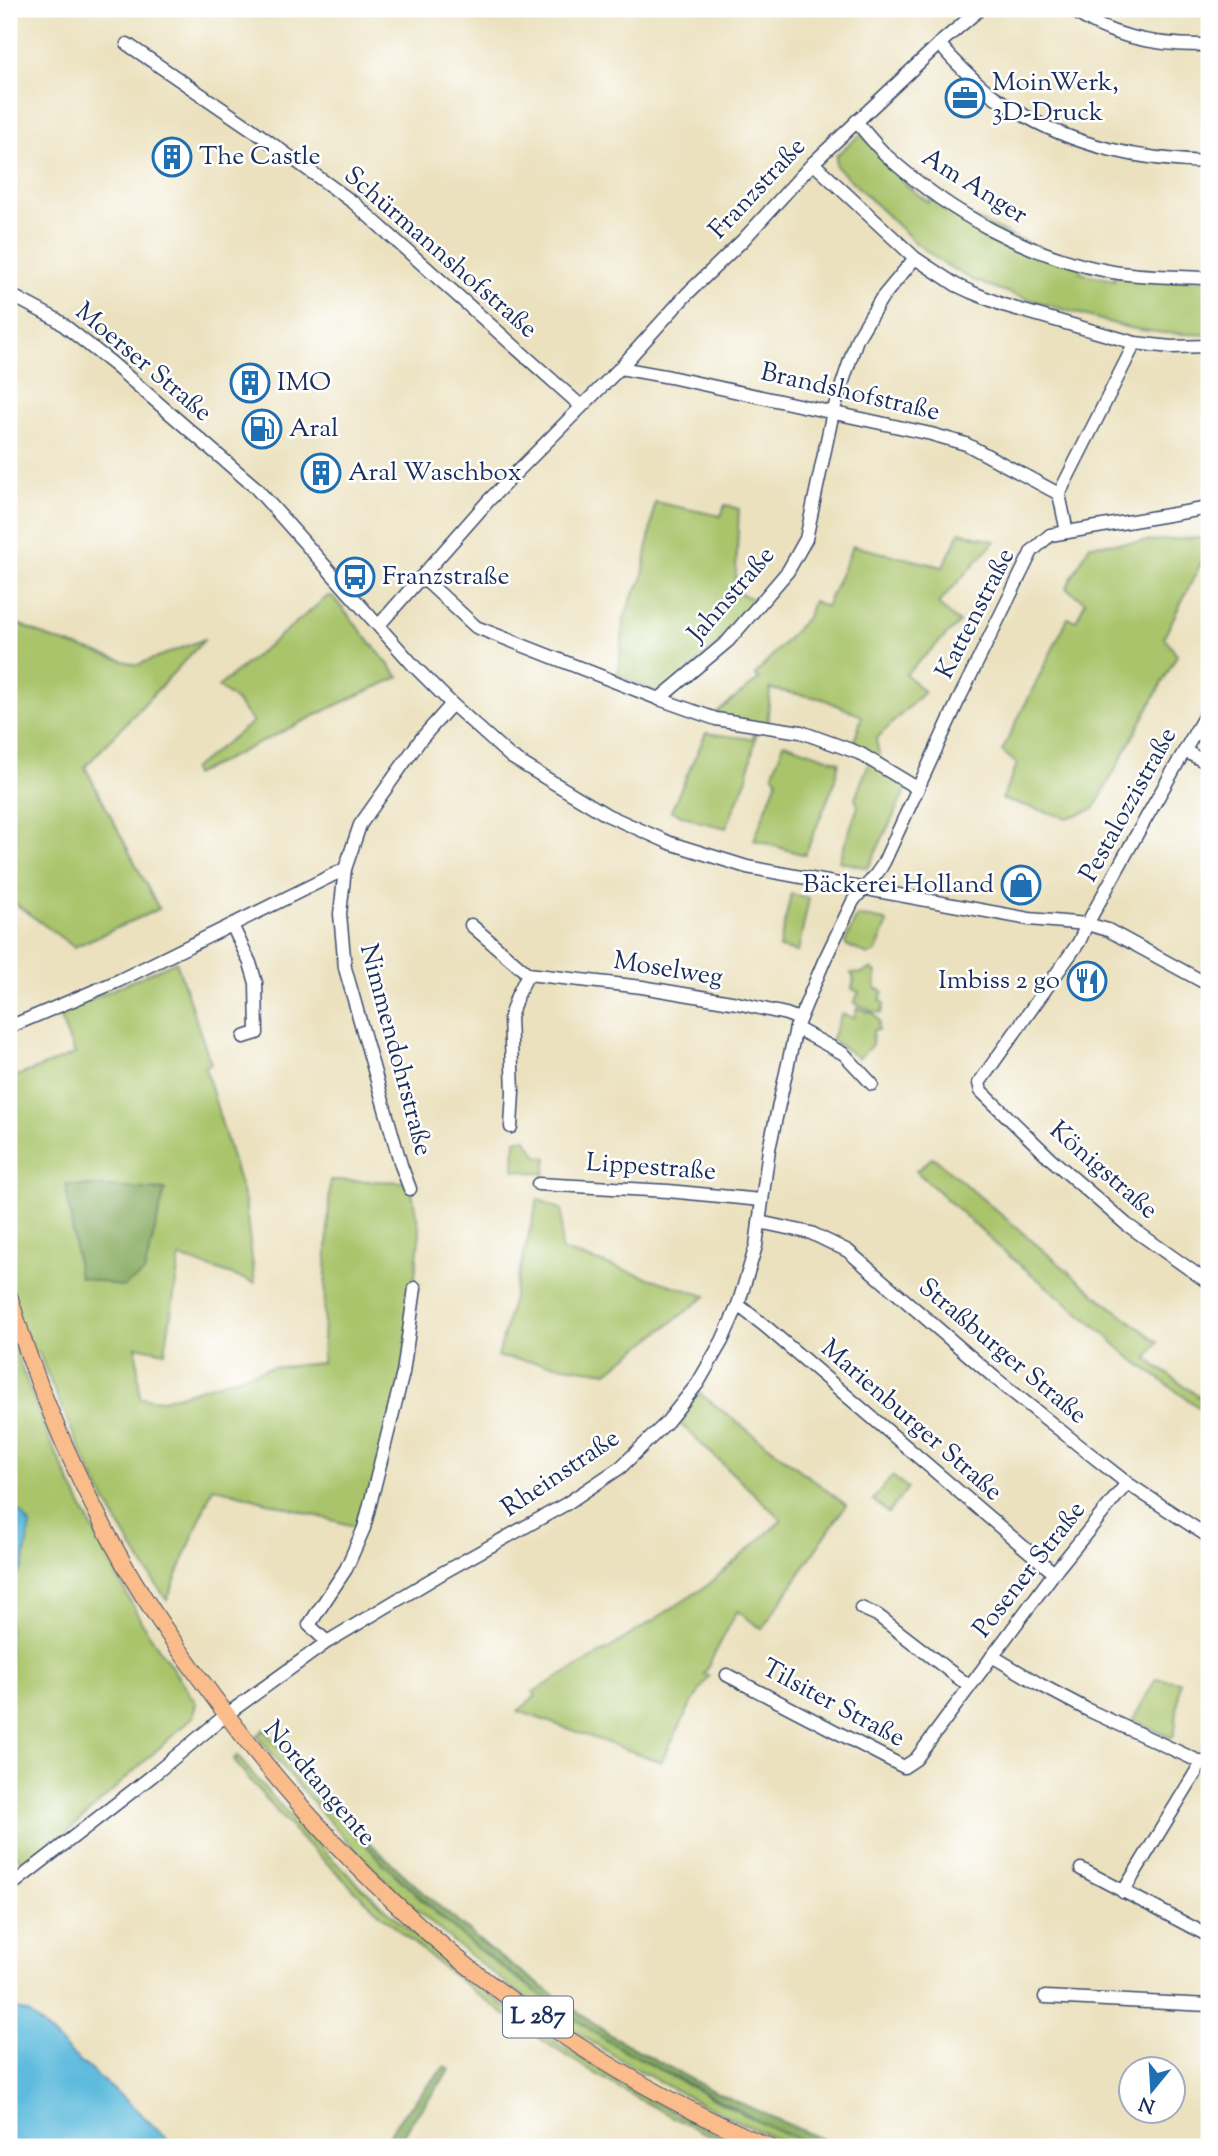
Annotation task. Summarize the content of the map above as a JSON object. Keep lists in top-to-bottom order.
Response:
{
  "streets": {
    "main road": ["Nordtangente", "L 287"],
    "street": [
      "Am Anger",
      "Franzstraße",
      "Schürmannshofstraße",
      "Moerser Straße",
      "Brandshofstraße",
      "Jahnstraße",
      "Kattenstraße",
      "Pestalozzistraße",
      "Moselweg",
      "Nimmendohrstraße",
      "Lippestraße",
      "Königstraße",
      "Straßburger Straße",
      "Marienburger Straße",
      "Rheinstraße",
      "Posener Straße",
      "Tilsiter Straße"
    ]
  },
  "crossings": [
    ["Am Anger", "Franzstraße"],
    ["Franzstraße", "Schürmannshofstraße"],
    ["Franzstraße", "Moerser Straße"],
    ["Franzstraße", "Brandshofstraße"],
    ["Moerser Straße", "Kattenstraße"],
    ["Moerser Straße", "Pestalozzistraße"],
    ["Moerser Straße", "Nimmendohrstraße"],
    ["Moerser Straße", "Rheinstraße"],
    ["Brandshofstraße", "Jahnstraße"],
    ["Kattenstraße", "Rheinstraße"],
    ["Pestalozzistraße", "Königstraße"],
    ["Moselweg", "Rheinstraße"],
    ["Lippestraße", "Rheinstraße"],
    ["Straßburger Straße", "Rheinstraße"],
    ["Straßburger Straße", "Posener Straße"],
    ["Marienburger Straße", "Rheinstraße"],
    ["Marienburger Straße", "Posener Straße"],
    ["Rheinstraße", "Nordtangente"],
    ["Posener Straße", "Tilsiter Straße"]
  ],
  "places": {
    "office": ["MoinWerk, 3D-Druck"],
    "building": ["The Castle", "IMO", "Aral Waschbox"],
    "fuel station": ["Aral"],
    "bus stop": ["Franzstraße"],
    "shop": ["Bäckerei Holland"],
    "restaurant": ["Imbiss 2 go"]
  },
  "north": "bottom"
}
